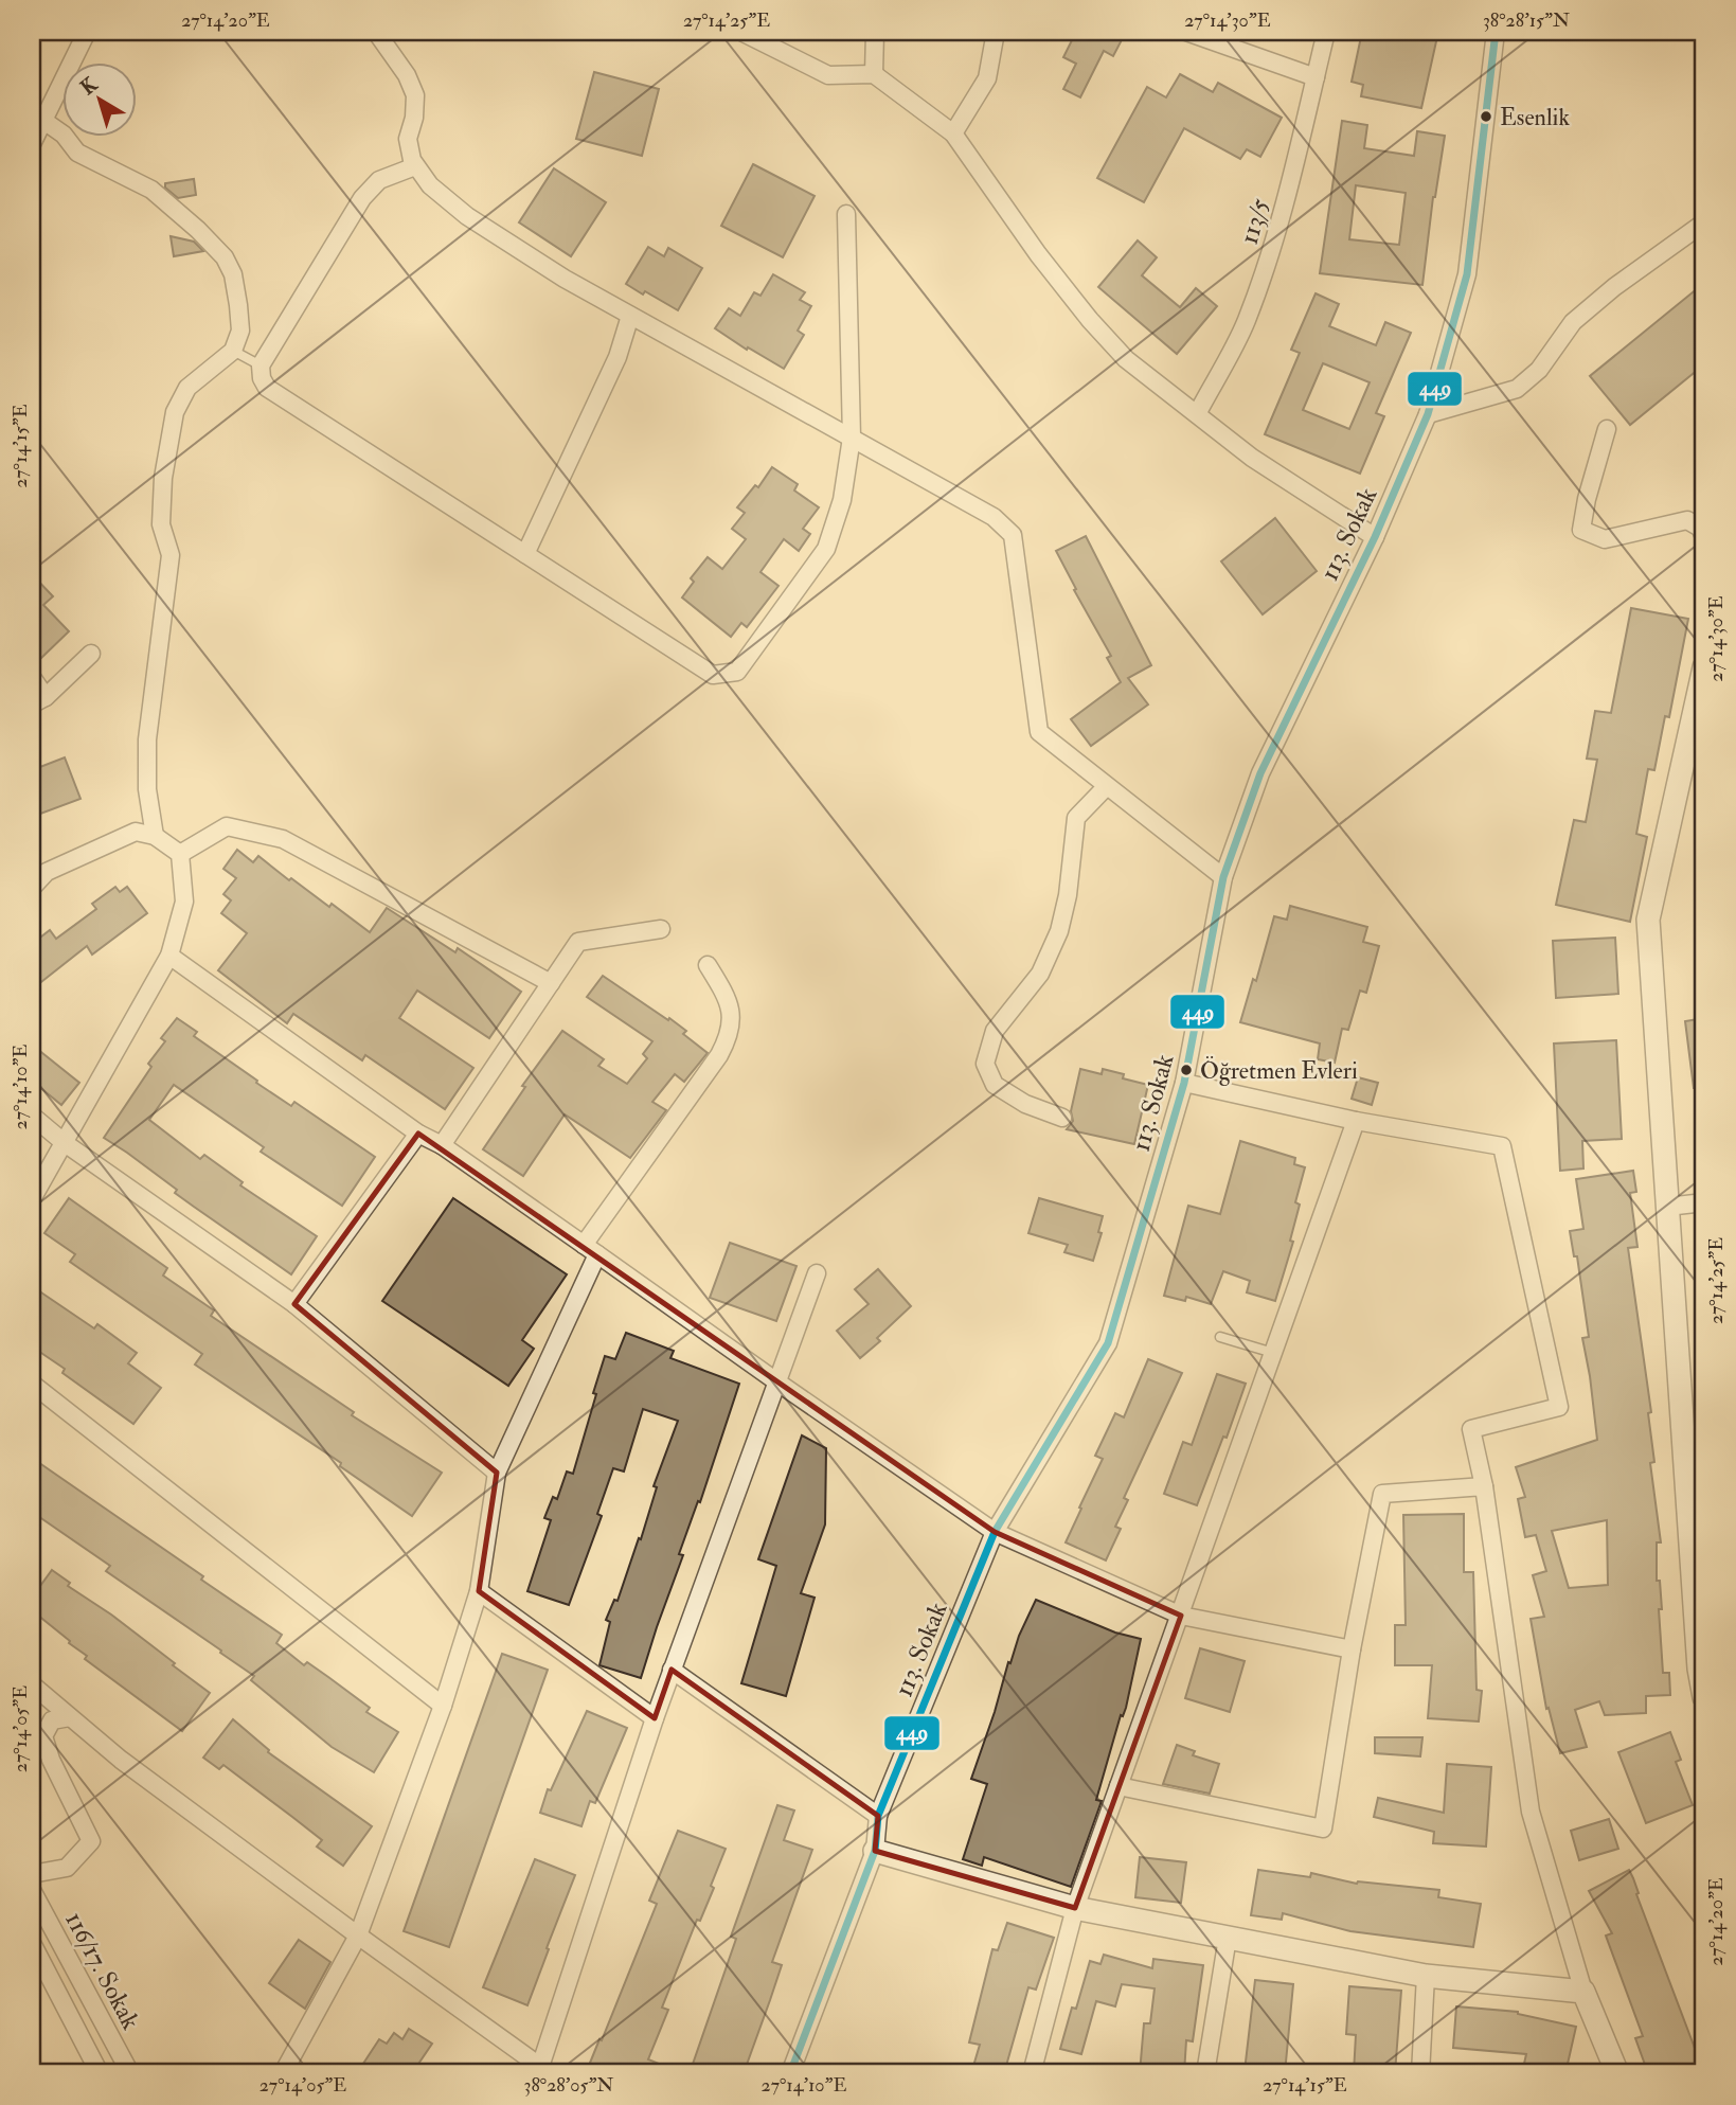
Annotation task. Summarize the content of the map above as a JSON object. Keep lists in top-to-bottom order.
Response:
{
  "streets": {
    "street": ["113/5", "113. Sokak", "116/17. Sokak"]
  },
  "places": ["Esenlik", "Öğretmen Evleri"],
  "lines": ["transit line 449"],
  "north": "top left",
  "coordinates": [
    "27°14'20\"E",
    "27°14'25\"E",
    "27°14'30\"E",
    "38°28'15\"N",
    "27°14'15\"E",
    "27°14'10\"E",
    "27°14'05\"E",
    "38°28'05\"N"
  ]
}
